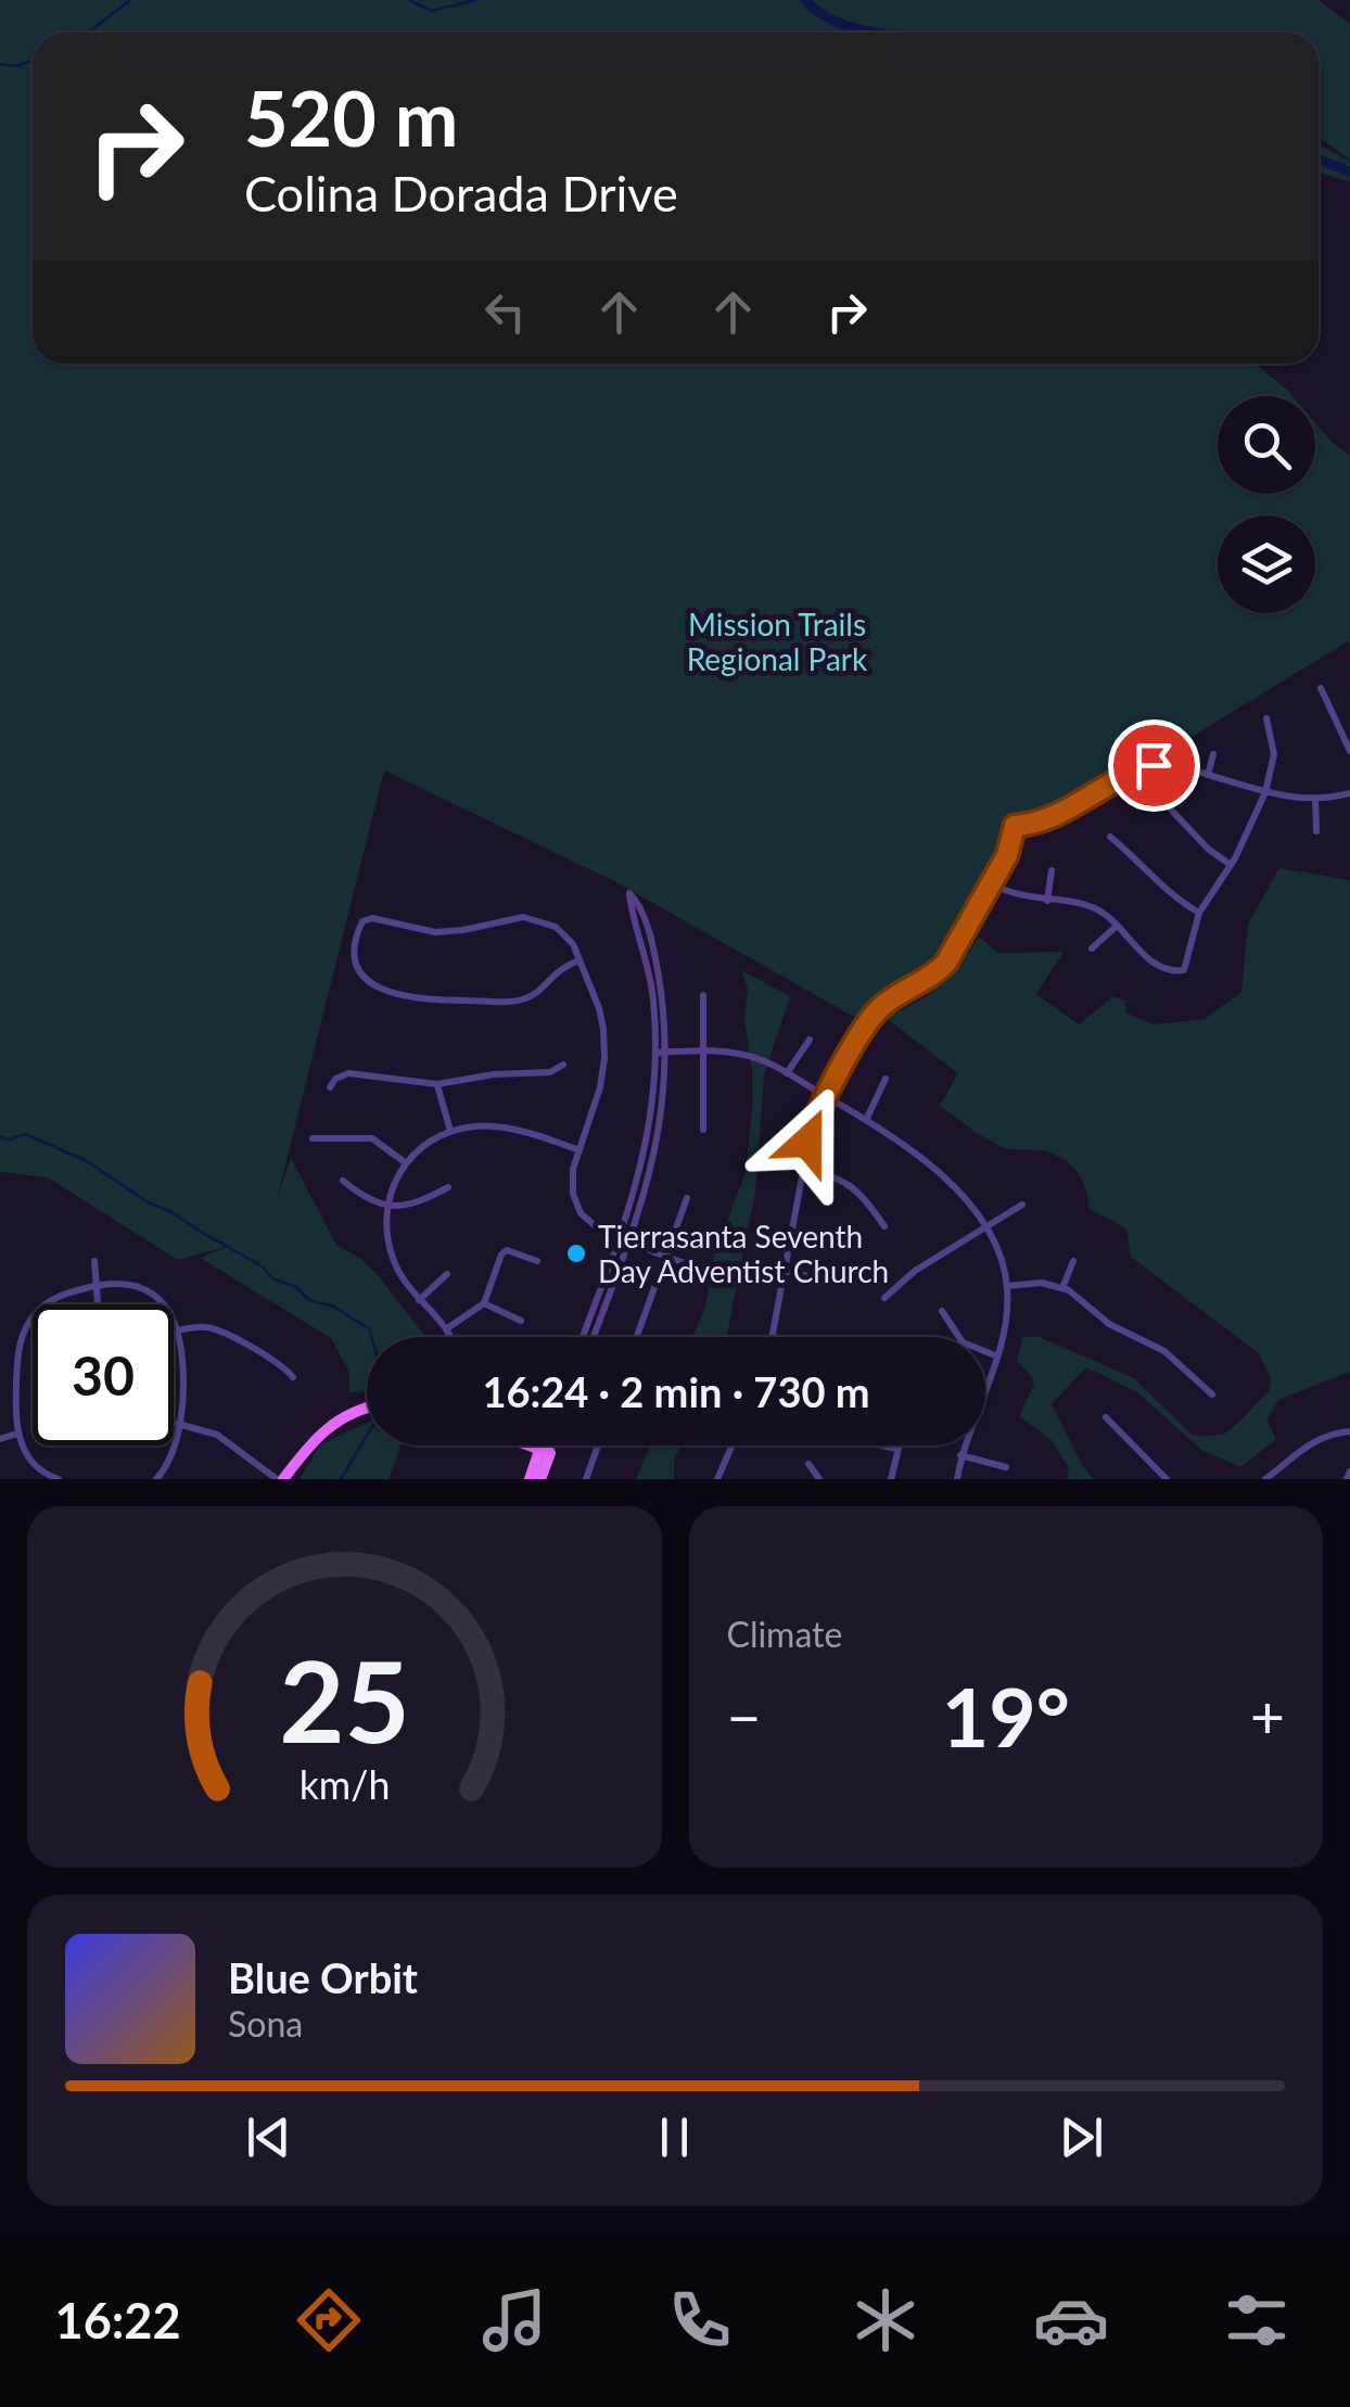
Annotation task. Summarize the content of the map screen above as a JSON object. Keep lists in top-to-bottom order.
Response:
{
  "parks": ["Mission Trails Regional Park"],
  "places": ["Tierrasanta Seventh Day Adventist Church"],
  "page": {
    "turn": ["520 m", "Colina Dorada Drive"],
    "limit": "30",
    "trip": "16:24 · 2 min · 730 m",
    "tile": "Climate",
    "heat": ["−", "19°", "+"],
    "song": ["Blue Orbit", "Sona"],
    "tabs": "16:22",
    "gauge": ["25", "km/h"]
  }
}
